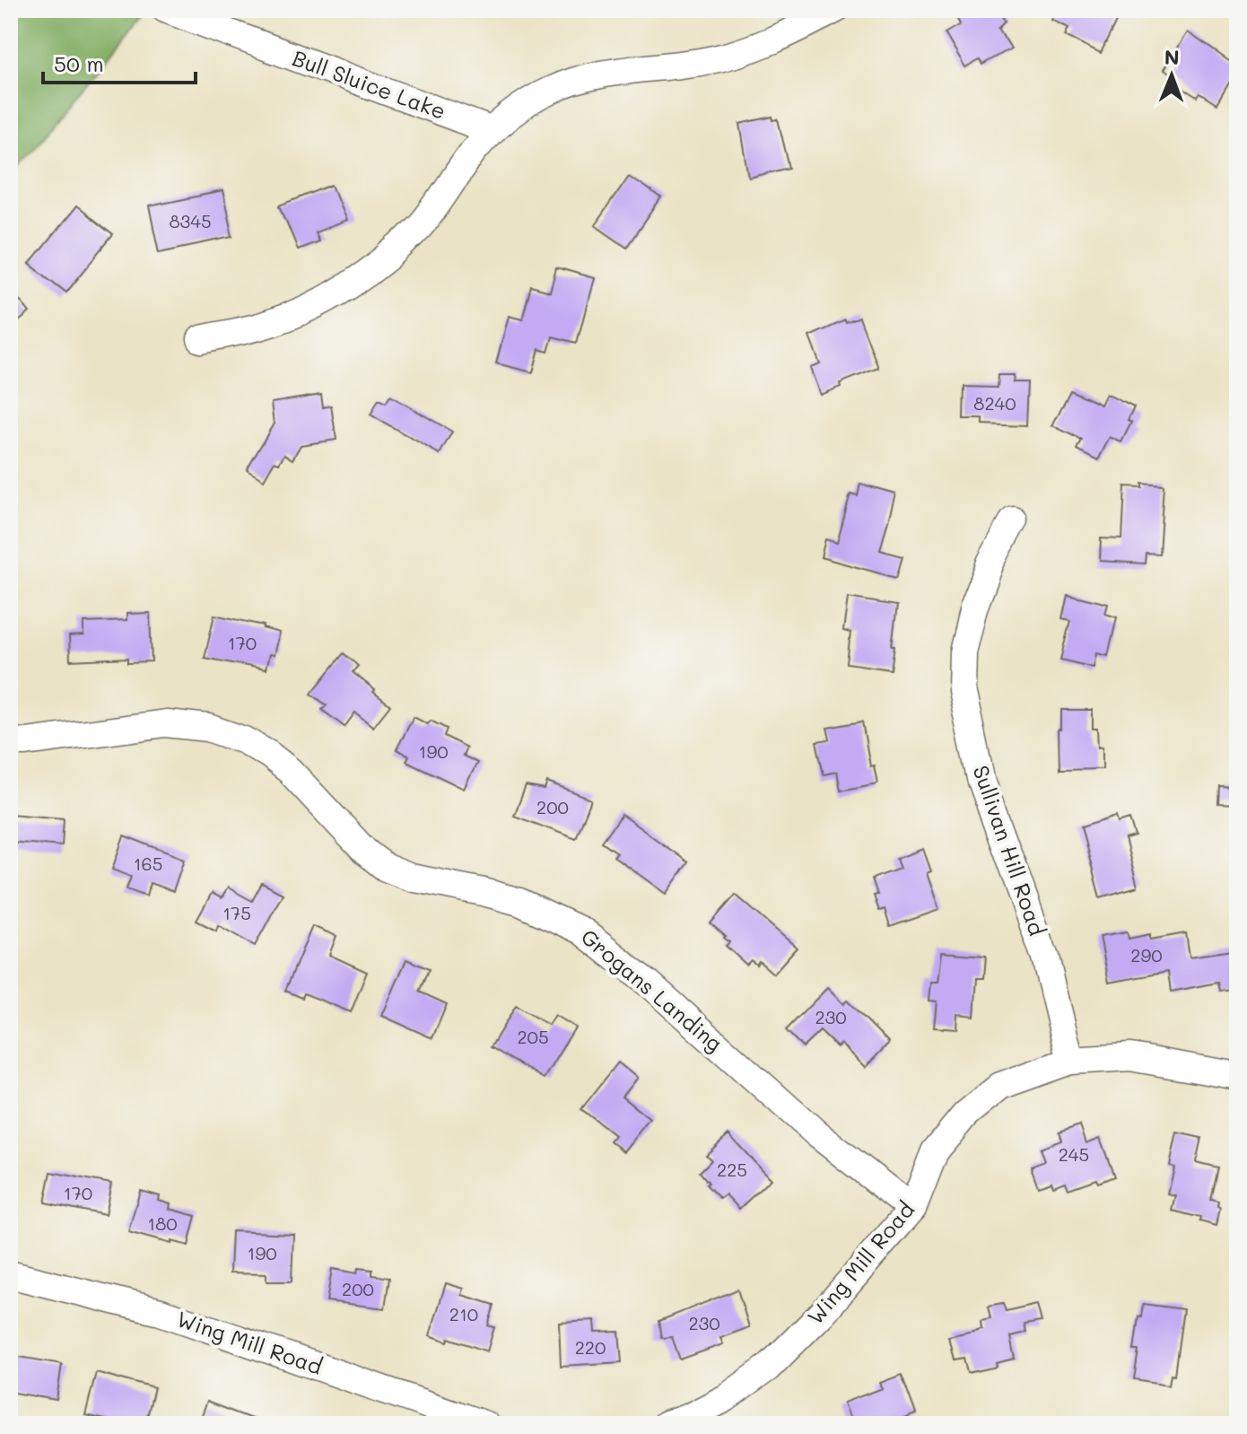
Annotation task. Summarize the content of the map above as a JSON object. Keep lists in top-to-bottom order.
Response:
{
  "streets": {
    "street": [
      "Bull Sluice Lake",
      "Sullivan Hill Road",
      "Grogans Landing",
      "Wing Mill Road"
    ]
  },
  "crossings": [
    ["Sullivan Hill Road", "Wing Mill Road"],
    ["Grogans Landing", "Wing Mill Road"]
  ],
  "house_numbers": [
    "8345",
    "8240",
    "170",
    "190",
    "200",
    "165",
    "175",
    "290",
    "230",
    "205",
    "245",
    "225",
    "170",
    "180",
    "190",
    "200",
    "210",
    "230",
    "220"
  ],
  "scale_bar": "50 m",
  "north": "top"
}
